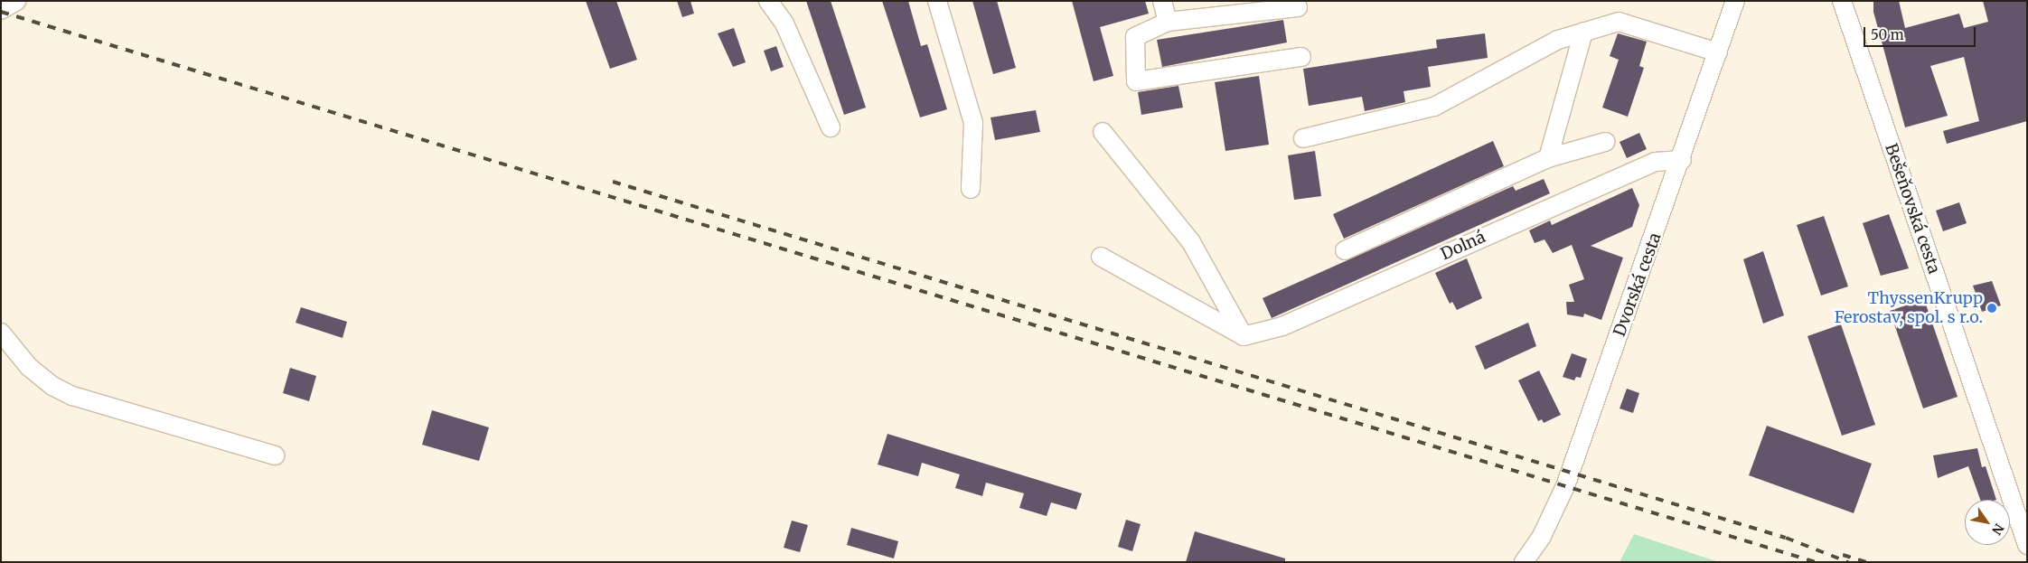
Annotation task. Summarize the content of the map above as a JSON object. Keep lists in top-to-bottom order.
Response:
{
  "streets": {
    "street": ["Bešeňovská cesta", "Dolná", "Dvorská cesta"]
  },
  "crossings": [
    ["Dolná", "Dvorská cesta"]
  ],
  "places": ["ThyssenKrupp Ferostav, spol. s r.o."],
  "scale_bar": "50 m",
  "north": "bottom right"
}
